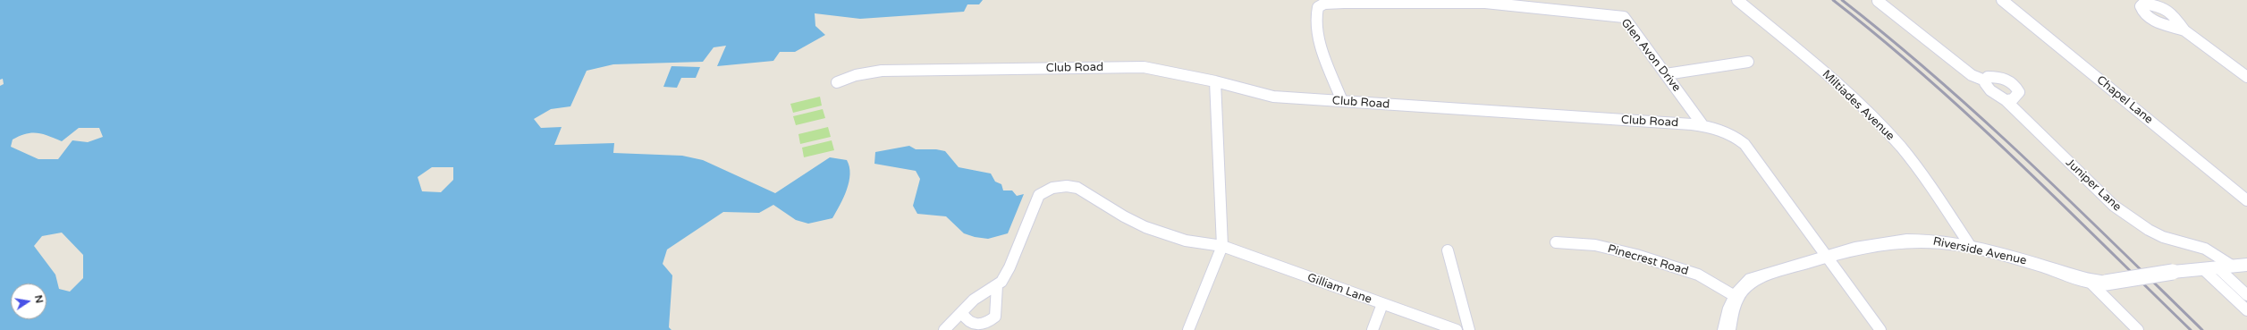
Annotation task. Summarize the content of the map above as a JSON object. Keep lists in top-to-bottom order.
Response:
{
  "streets": {
    "street": [
      "Glen Avon Drive",
      "Club Road",
      "Chapel Lane",
      "Miltiades Avenue",
      "Juniper Lane",
      "Riverside Avenue",
      "Pinecrest Road",
      "Gilliam Lane"
    ]
  },
  "crossings": [
    ["Glen Avon Drive", "Club Road"],
    ["Club Road", "Riverside Avenue"],
    ["Miltiades Avenue", "Riverside Avenue"],
    ["Juniper Lane", "Riverside Avenue"],
    ["Riverside Avenue", "Pinecrest Road"]
  ],
  "north": "right"
}
